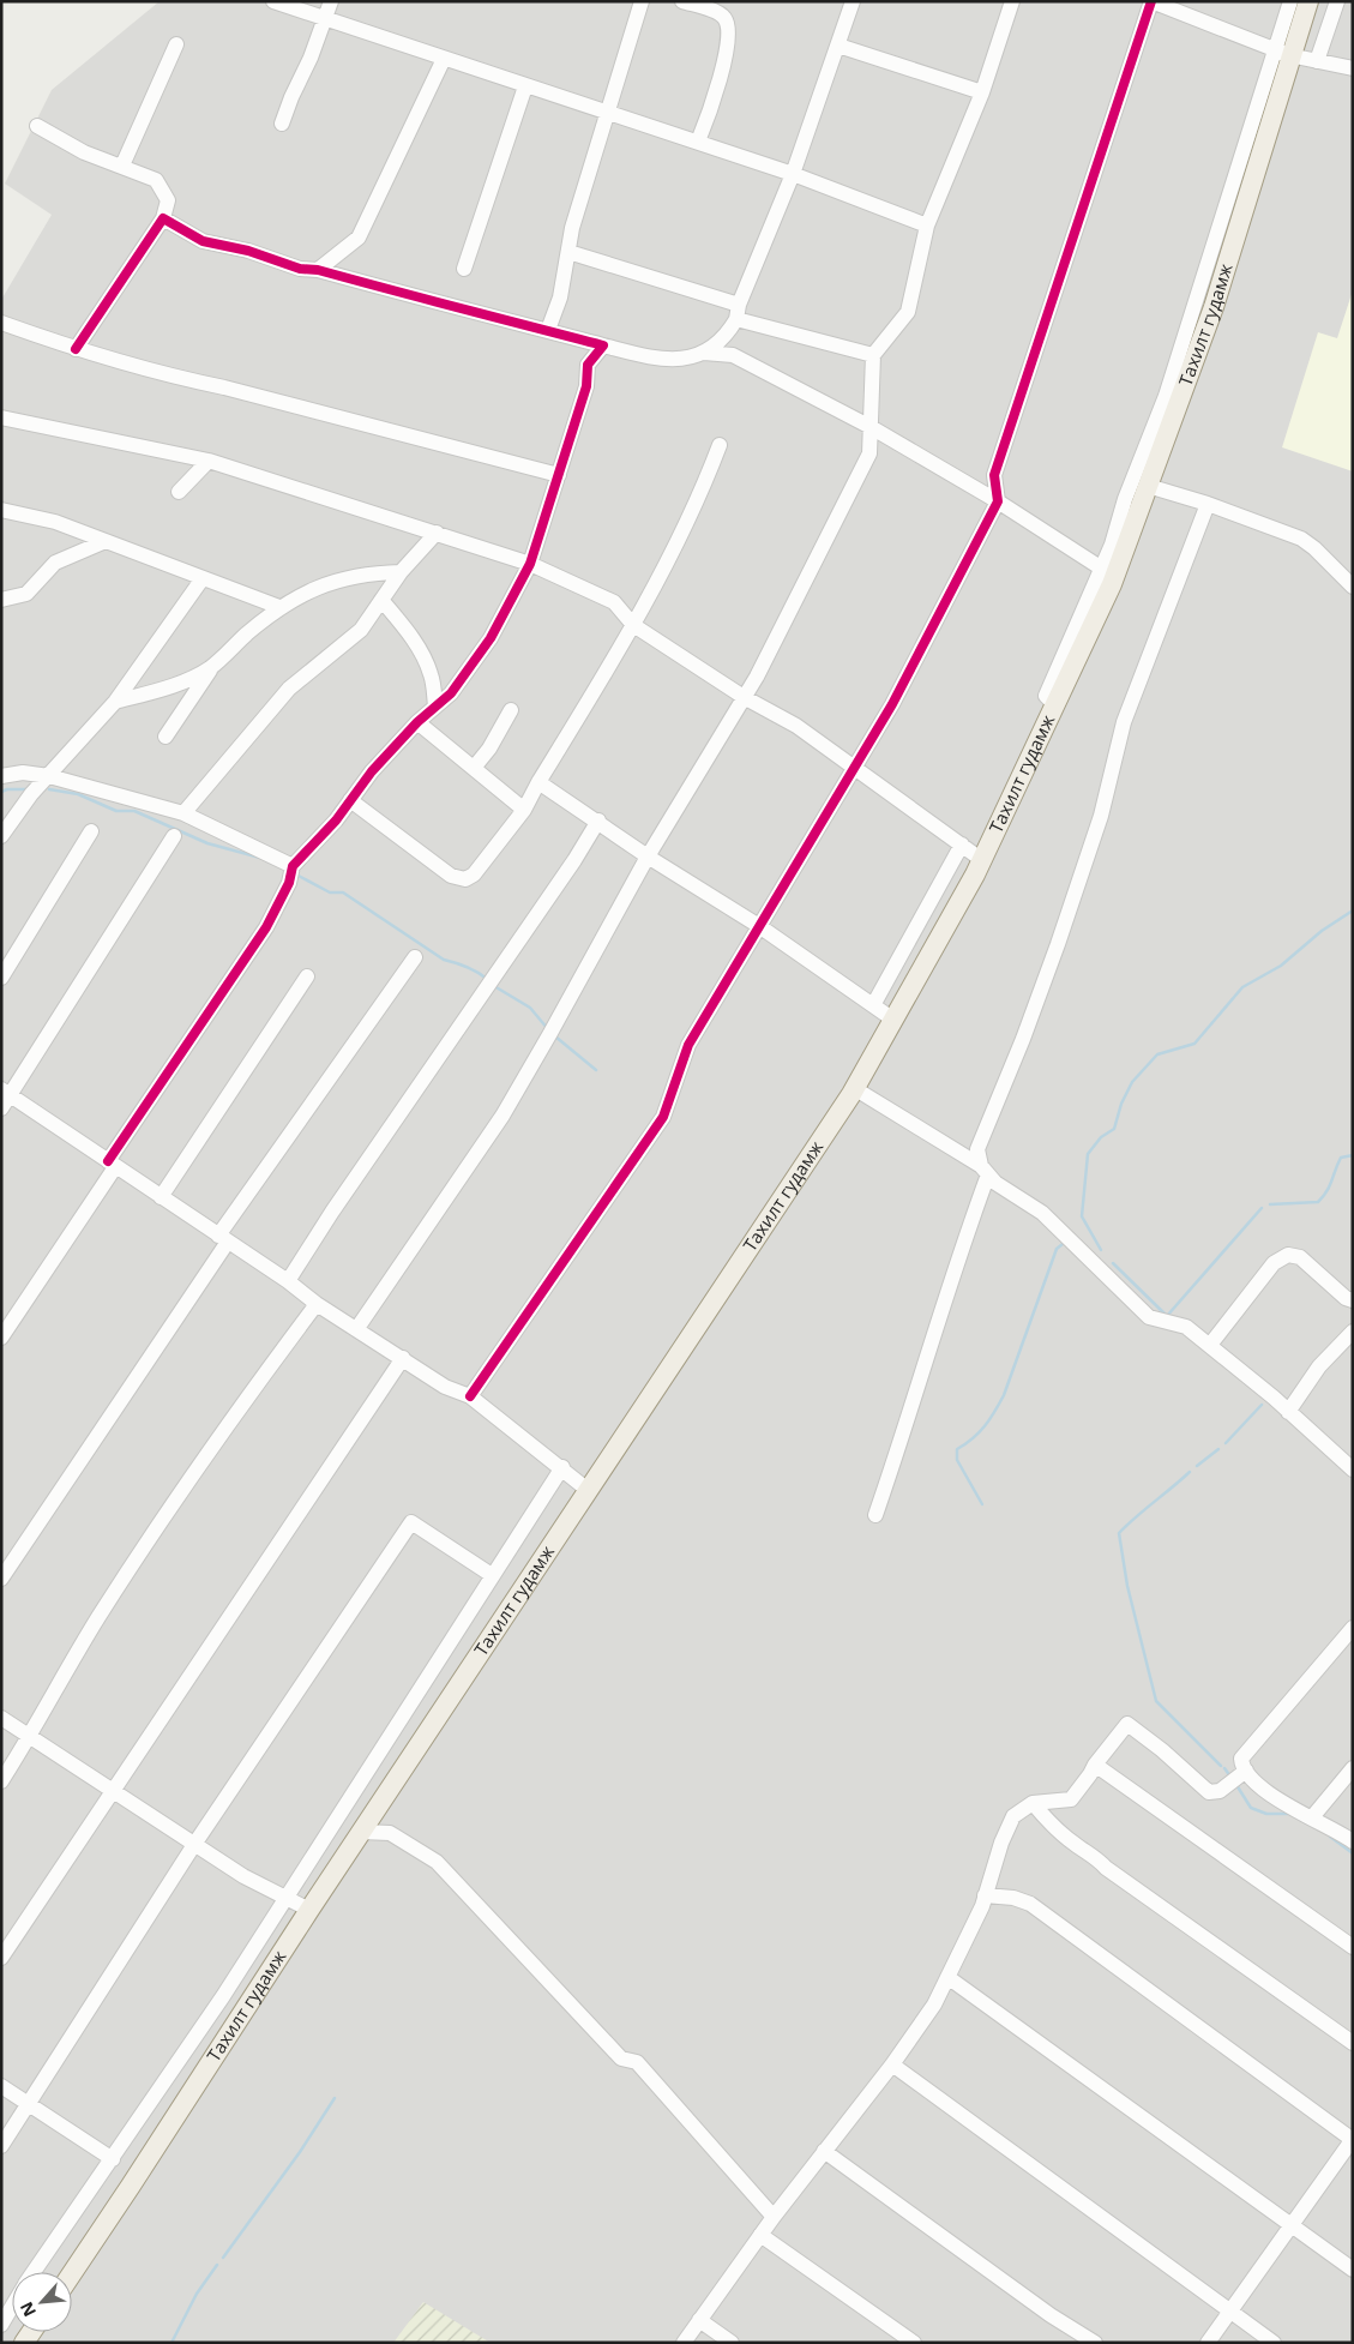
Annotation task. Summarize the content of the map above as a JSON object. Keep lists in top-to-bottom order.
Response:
{
  "streets": {
    "main road": ["Тахилт гудамж"]
  },
  "north": "bottom left"
}
